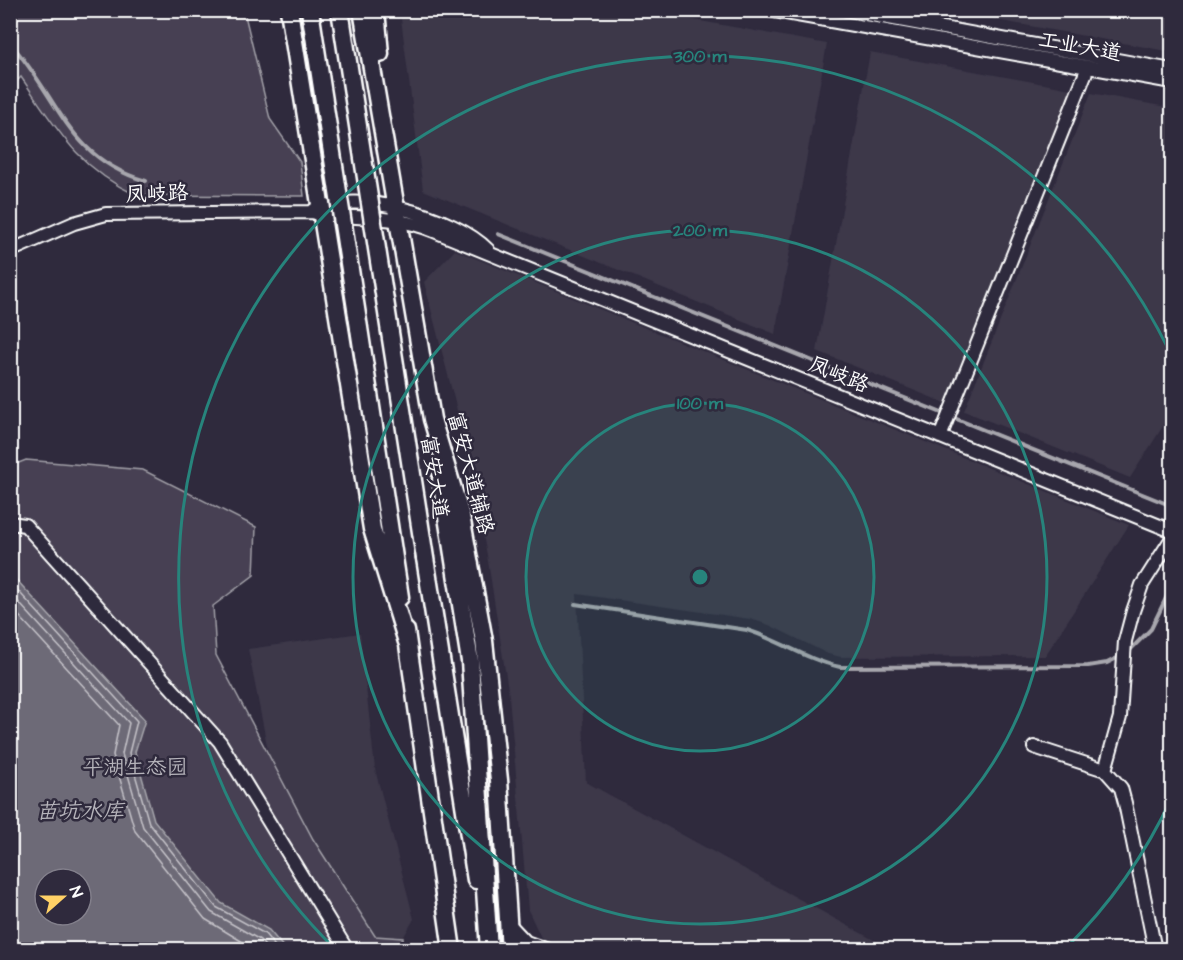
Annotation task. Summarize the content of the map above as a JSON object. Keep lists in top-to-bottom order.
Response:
{
  "streets": {
    "main road": ["富安大道辅路", "富安大道"],
    "street": ["工业大道", "凤岐路"]
  },
  "crossings": [
    ["凤岐路", "富安大道辅路"]
  ],
  "water": ["苗坑水库"],
  "parks": ["平湖生态园"],
  "north": "right",
  "rings": ["300 m", "200 m", "100 m"]
}
